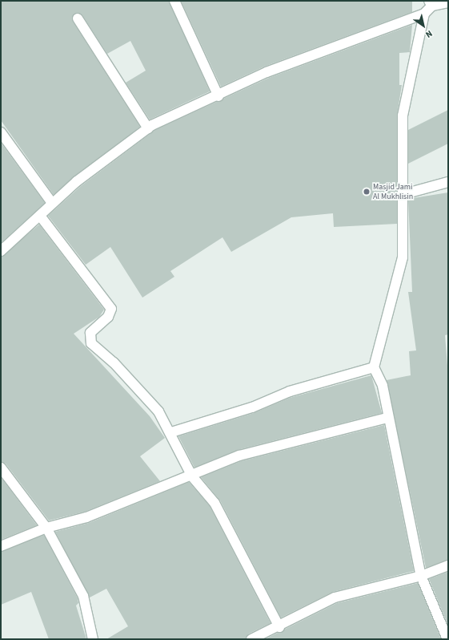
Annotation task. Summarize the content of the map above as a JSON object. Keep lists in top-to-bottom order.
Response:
{
  "places": ["Masjid Jami Al Mukhlisin"],
  "north": "bottom right"
}
